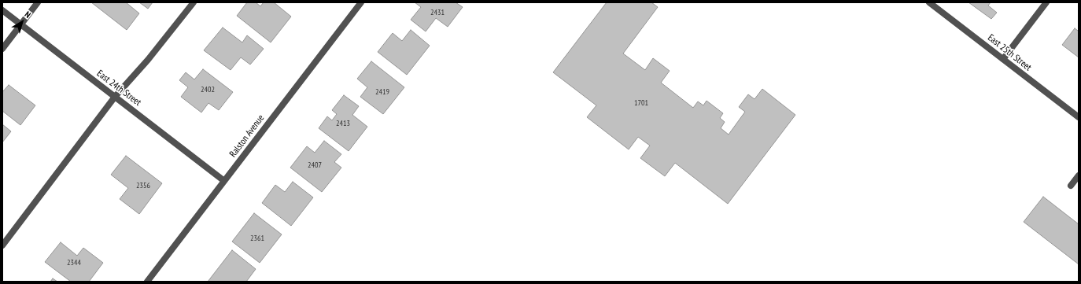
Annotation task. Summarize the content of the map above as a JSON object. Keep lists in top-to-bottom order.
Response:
{
  "streets": {
    "street": ["East 25th Street", "East 24th Street", "Ralston Avenue"]
  },
  "crossings": [
    ["East 24th Street", "Ralston Avenue"]
  ],
  "house_numbers": [
    "2431",
    "2402",
    "2419",
    "1701",
    "2413",
    "2407",
    "2356",
    "2361",
    "2344"
  ],
  "north": "top right"
}
